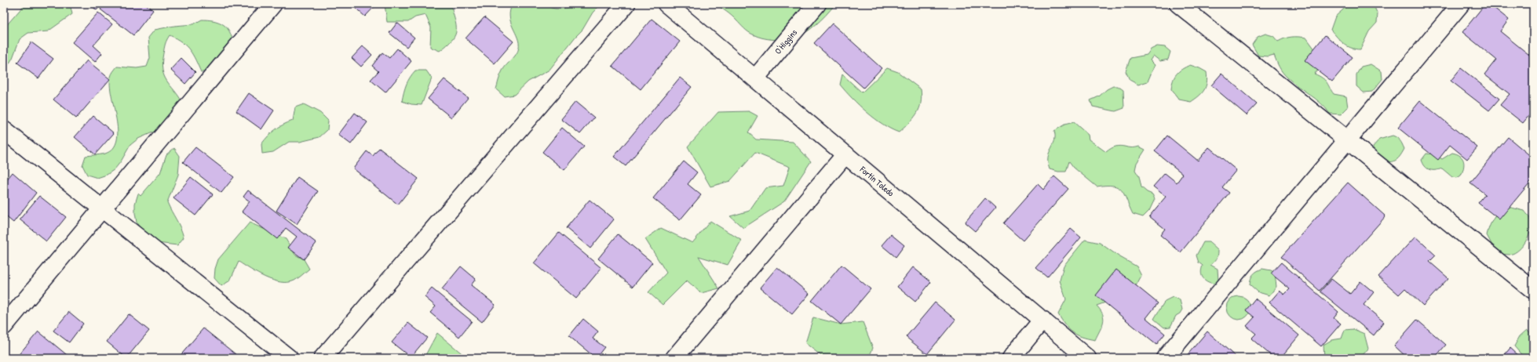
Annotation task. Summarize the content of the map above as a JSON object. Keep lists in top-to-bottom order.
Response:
{
  "streets": {
    "street": ["O'Higgins", "Fortín Toledo"]
  },
  "crossings": [
    ["O'Higgins", "Fortín Toledo"]
  ]
}
